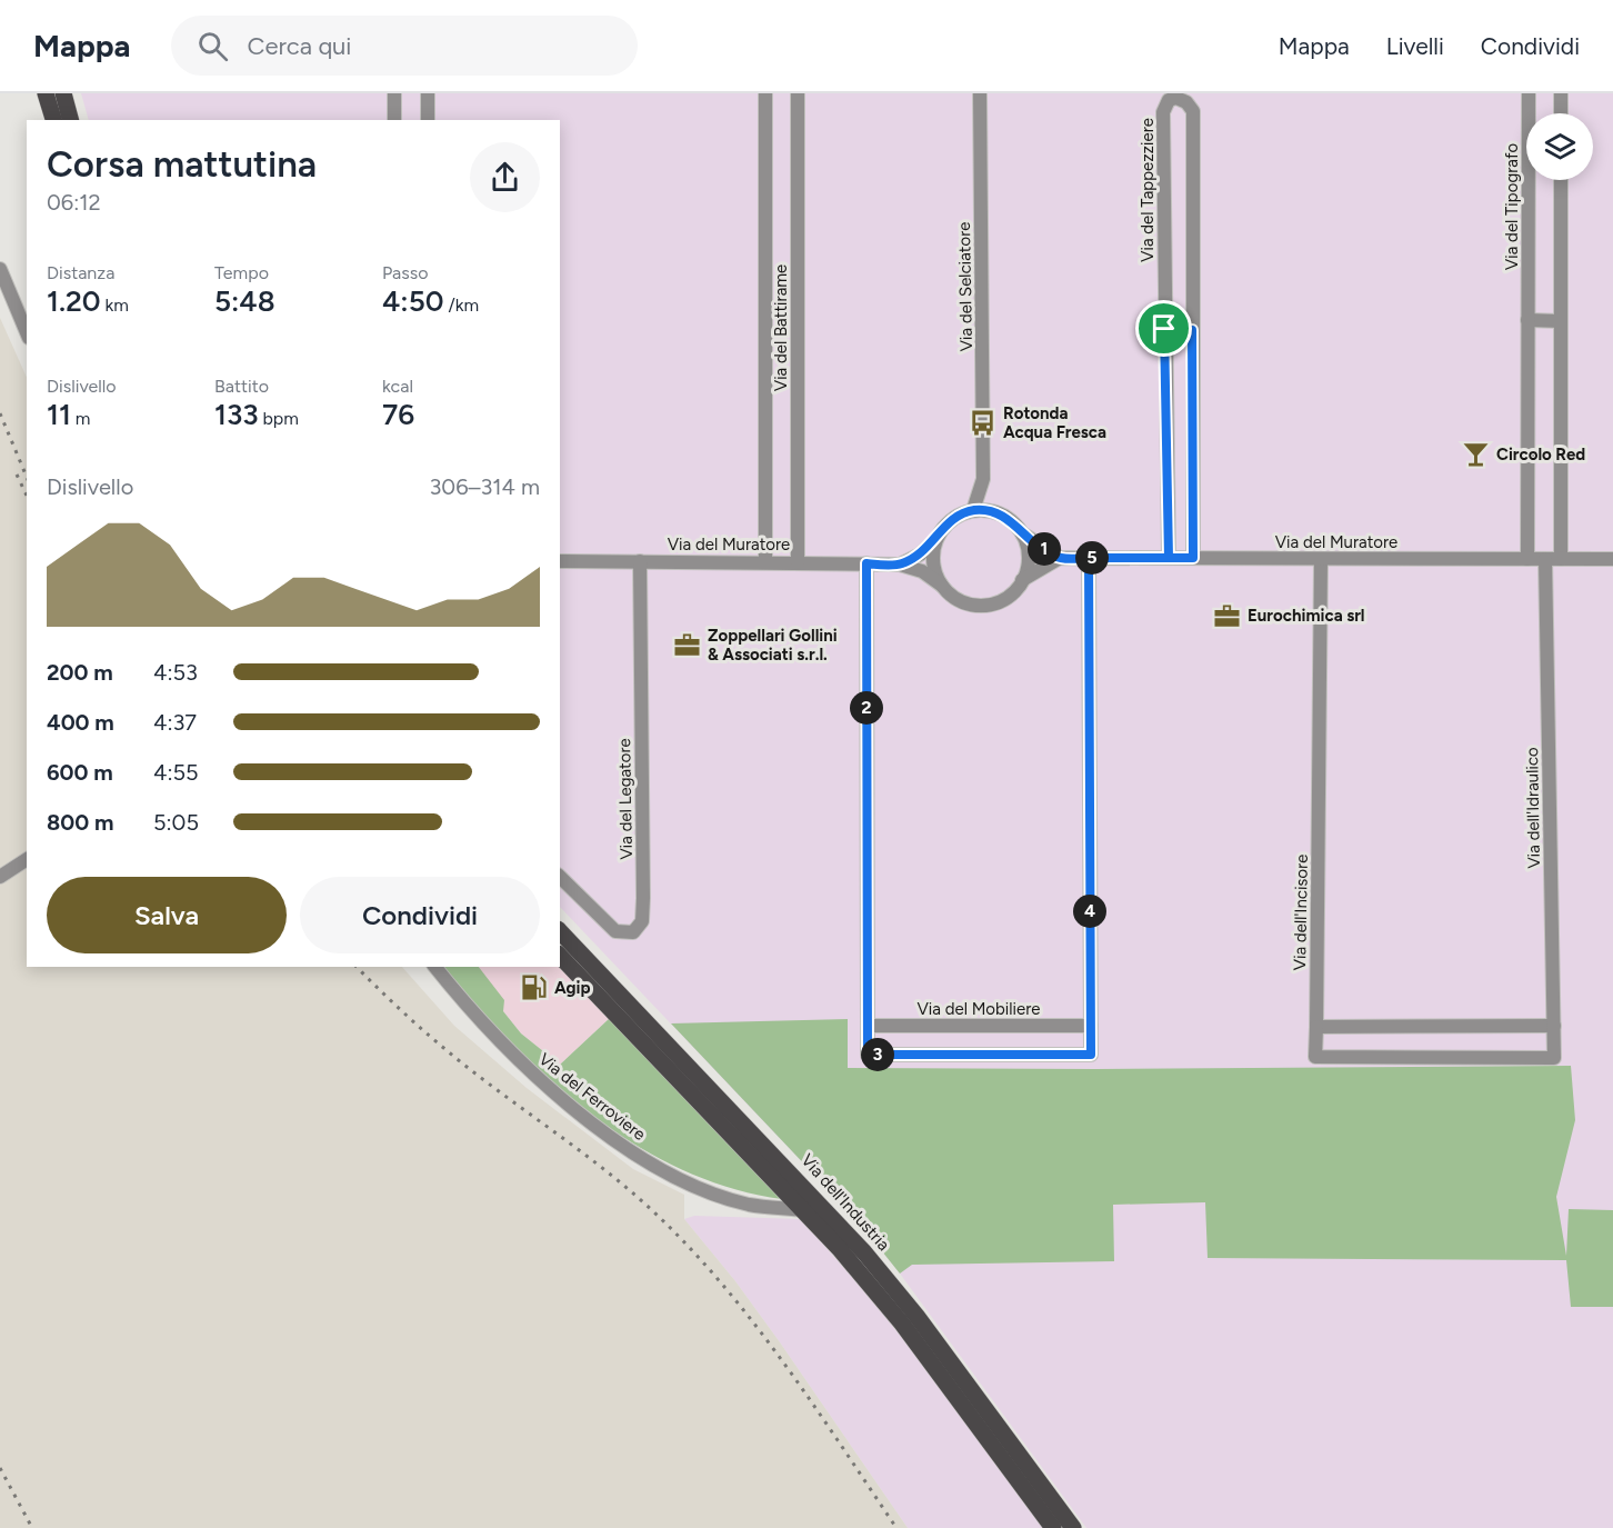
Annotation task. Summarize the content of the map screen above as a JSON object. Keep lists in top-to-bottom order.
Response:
{
  "streets": {
    "main road": ["Via dell'Industria"],
    "street": [
      "Via del Tappezziere",
      "Via del Tipografo",
      "Via del Selciatore",
      "Via del Battirame",
      "Via del Muratore",
      "Via del Legatore",
      "Via dell'Idraulico",
      "Via dell'Incisore",
      "Via del Mobiliere",
      "Via del Ferroviere"
    ]
  },
  "crossings": [
    ["Via del Tappezziere", "Via del Muratore"],
    ["Via del Tipografo", "Via del Muratore"],
    ["Via del Selciatore", "Via del Muratore"],
    ["Via del Battirame", "Via del Muratore"],
    ["Via del Muratore", "Via del Legatore"],
    ["Via del Muratore", "Via dell'Idraulico"],
    ["Via del Muratore", "Via dell'Incisore"],
    ["Via dell'Idraulico", "Via dell'Incisore"]
  ],
  "places": {
    "bus stop": ["Rotonda Acqua Fresca"],
    "bar": ["Circolo Red"],
    "office": ["Eurochimica srl", "Zoppellari Gollini & Associati s.r.l."],
    "fuel station": ["Agip"]
  },
  "page": {
    "header": "Mappa",
    "search": "Cerca qui",
    "nav": ["Mappa", "Livelli", "Condividi"],
    "heading": ["Corsa mattutina", "06:12"],
    "stats": [
      ["Distanza", "1.20 km"],
      ["Tempo", "5:48"],
      ["Passo", "4:50 /km"],
      ["Dislivello", "11 m"],
      ["Battito", "133 bpm"],
      ["kcal", "76"]
    ],
    "chart": ["Dislivello", "306–314 m"],
    "pins": [
      "1",
      "5",
      "2",
      "4",
      "3"
    ],
    "list": [
      {
        "name": "200 m",
        "note": "4:53"
      },
      {
        "name": "400 m",
        "note": "4:37"
      },
      {
        "name": "600 m",
        "note": "4:55"
      },
      {
        "name": "800 m",
        "note": "5:05"
      }
    ],
    "buttons": ["Salva", "Condividi"]
  }
}
